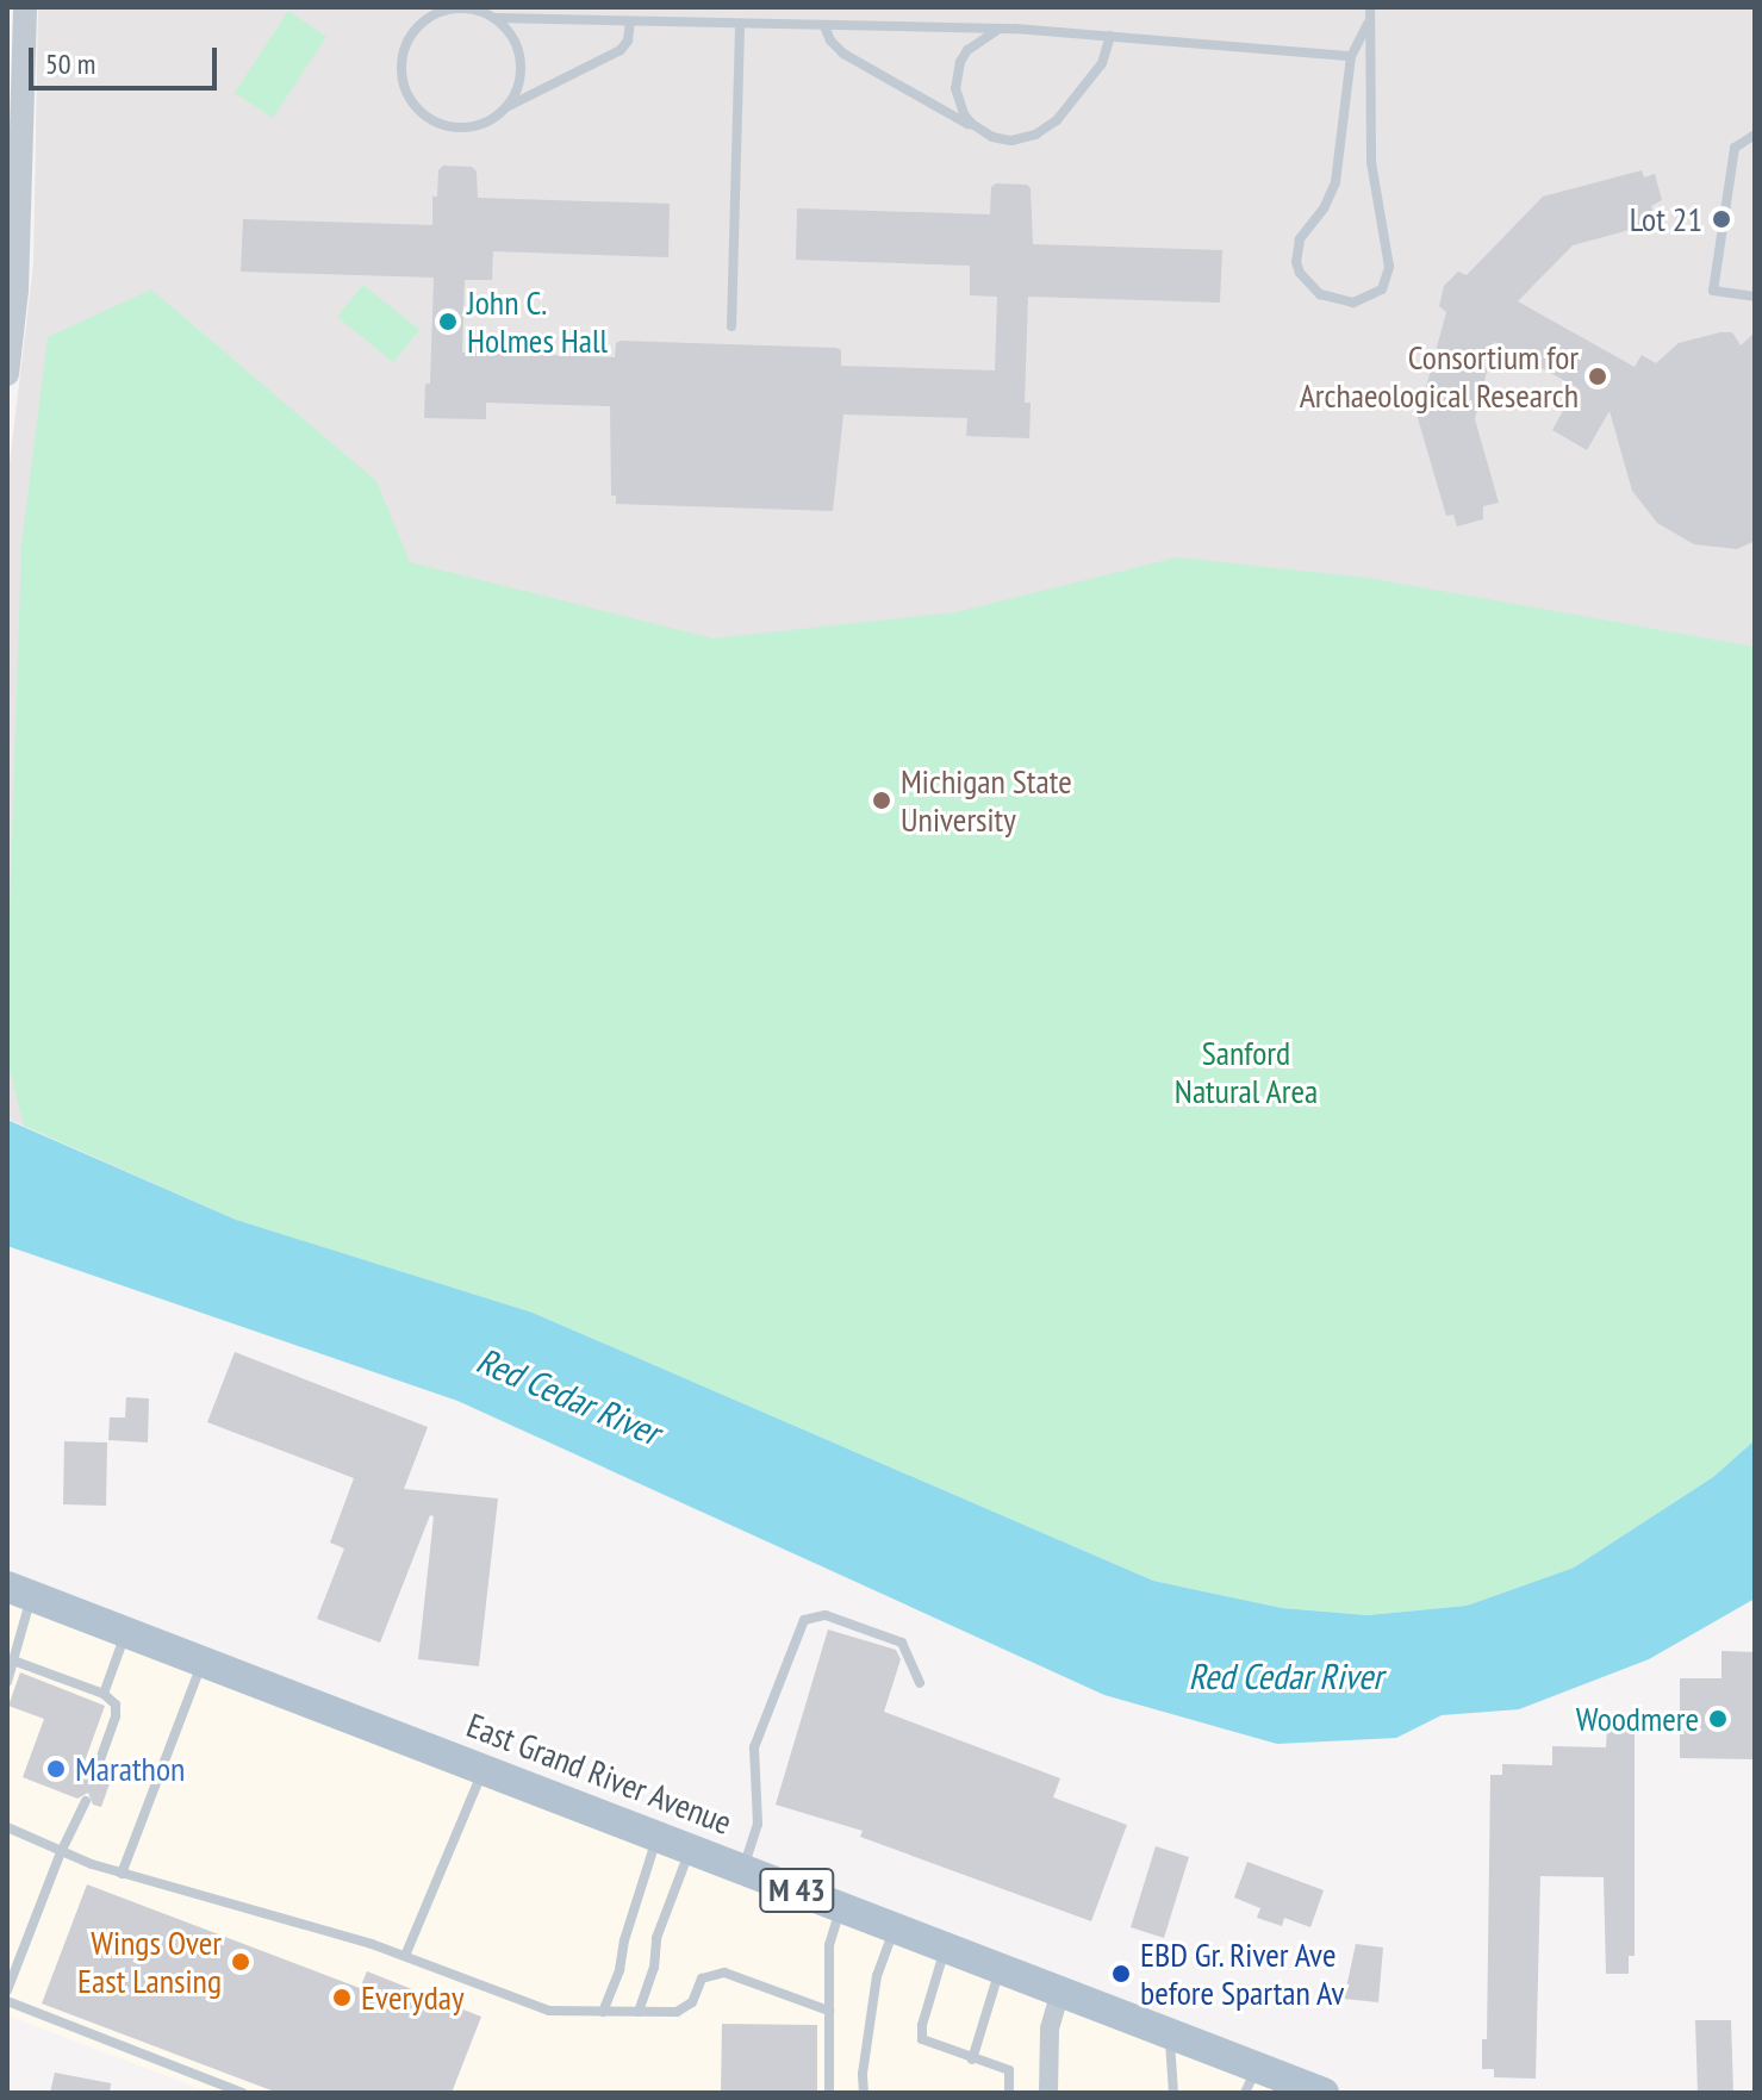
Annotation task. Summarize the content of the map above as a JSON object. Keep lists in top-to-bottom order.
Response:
{
  "streets": {
    "main road": ["East Grand River Avenue", "M 43"]
  },
  "water": ["Red Cedar River"],
  "parks": ["Sanford Natural Area"],
  "places": [
    "Lot 21",
    "John C. Holmes Hall",
    "Consortium for Archaeological Research",
    "Michigan State University",
    "Woodmere",
    "Marathon",
    "Wings Over East Lansing",
    "EBD Gr. River Ave before Spartan Av",
    "Everyday"
  ],
  "scale_bar": "50 m"
}
